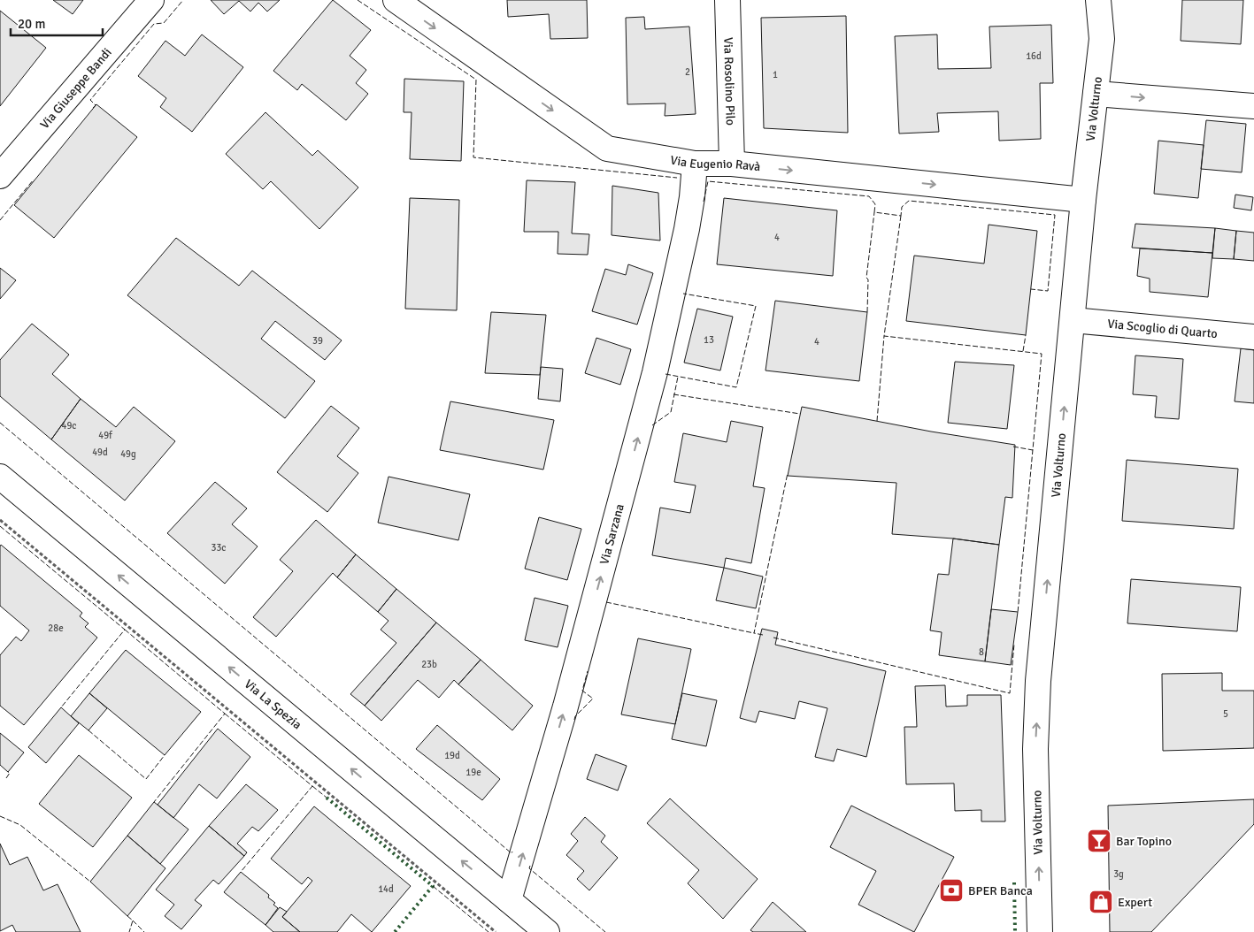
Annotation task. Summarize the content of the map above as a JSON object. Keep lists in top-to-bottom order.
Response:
{
  "streets": {
    "street": [
      "Via Rosolino Pilo",
      "Via Giuseppe Bandi",
      "Via Volturno",
      "Via Eugenio Ravà",
      "Via Scoglio di Quarto",
      "Via Sarzana",
      "Via La Spezia"
    ]
  },
  "crossings": [
    ["Via Rosolino Pilo", "Via Eugenio Ravà"],
    ["Via Volturno", "Via Eugenio Ravà"],
    ["Via Volturno", "Via Scoglio di Quarto"],
    ["Via Eugenio Ravà", "Via Sarzana"],
    ["Via Sarzana", "Via La Spezia"]
  ],
  "one_way": [
    "Via Volturno",
    "Via Eugenio Ravà",
    "Via Sarzana",
    "Via La Spezia"
  ],
  "places": {
    "bar": ["Bar Topino"],
    "bank": ["BPER Banca"],
    "shop": ["Expert"]
  },
  "house_numbers": [
    "16d",
    "2",
    "1",
    "4",
    "13",
    "39",
    "4",
    "49c",
    "49f",
    "49d",
    "49g",
    "33c",
    "28e",
    "8",
    "23b",
    "5",
    "19d",
    "19e",
    "3g",
    "14d"
  ],
  "scale_bar": "20 m"
}
